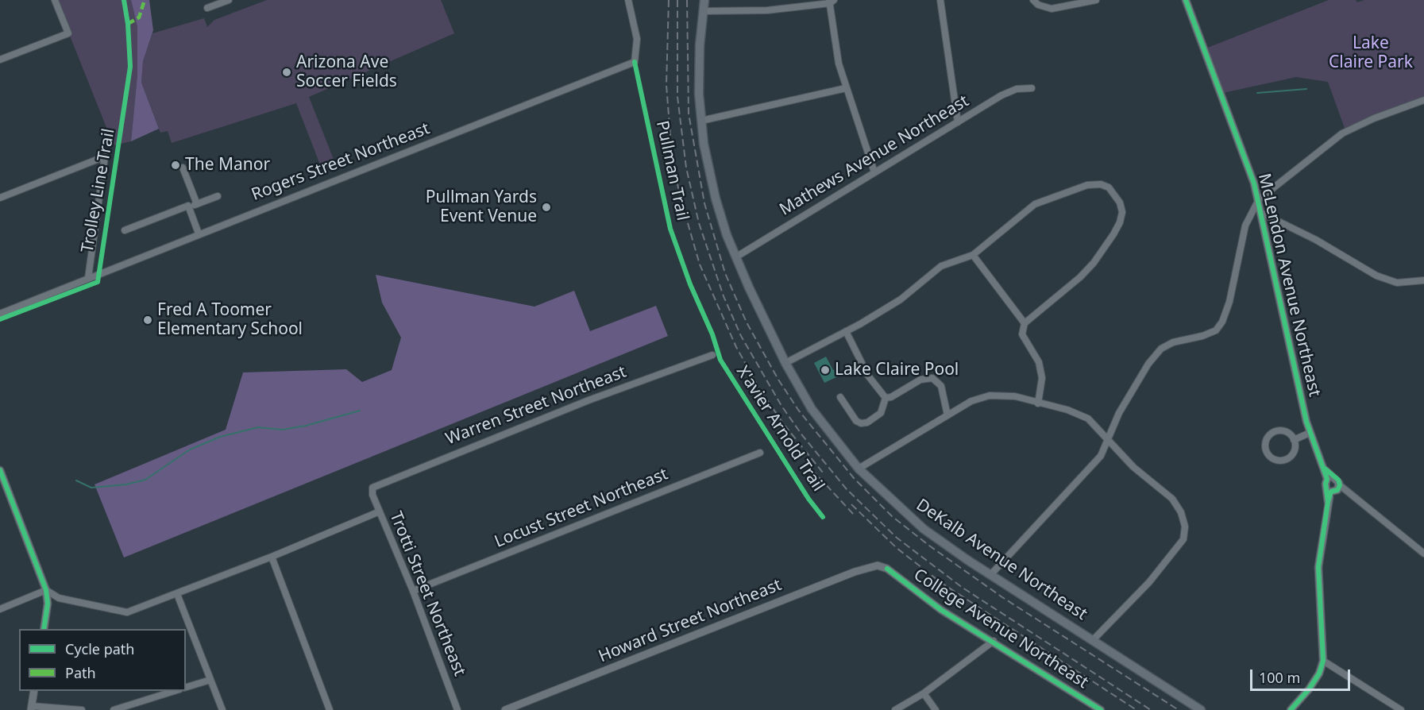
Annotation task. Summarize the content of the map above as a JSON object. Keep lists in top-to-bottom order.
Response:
{
  "streets": {
    "main road": ["DeKalb Avenue Northeast"],
    "street": [
      "Mathews Avenue Northeast",
      "Rogers Street Northeast",
      "McLendon Avenue Northeast",
      "Warren Street Northeast",
      "Locust Street Northeast",
      "Trotti Street Northeast",
      "Howard Street Northeast",
      "College Avenue Northeast"
    ],
    "cycle path": ["Pullman Trail", "Trolley Line Trail"]
  },
  "crossings": [
    ["Mathews Avenue Northeast", "DeKalb Avenue Northeast"],
    ["Warren Street Northeast", "Trotti Street Northeast"],
    ["Locust Street Northeast", "Trotti Street Northeast"],
    ["Howard Street Northeast", "College Avenue Northeast"]
  ],
  "parks": ["Lake Claire Park"],
  "places": [
    "Arizona Ave Soccer Fields",
    "The Manor",
    "Pullman Yards Event Venue",
    "Fred A Toomer Elementary School",
    "Lake Claire Pool"
  ],
  "legend": ["Cycle path", "Path"],
  "scale_bar": "100 m"
}
